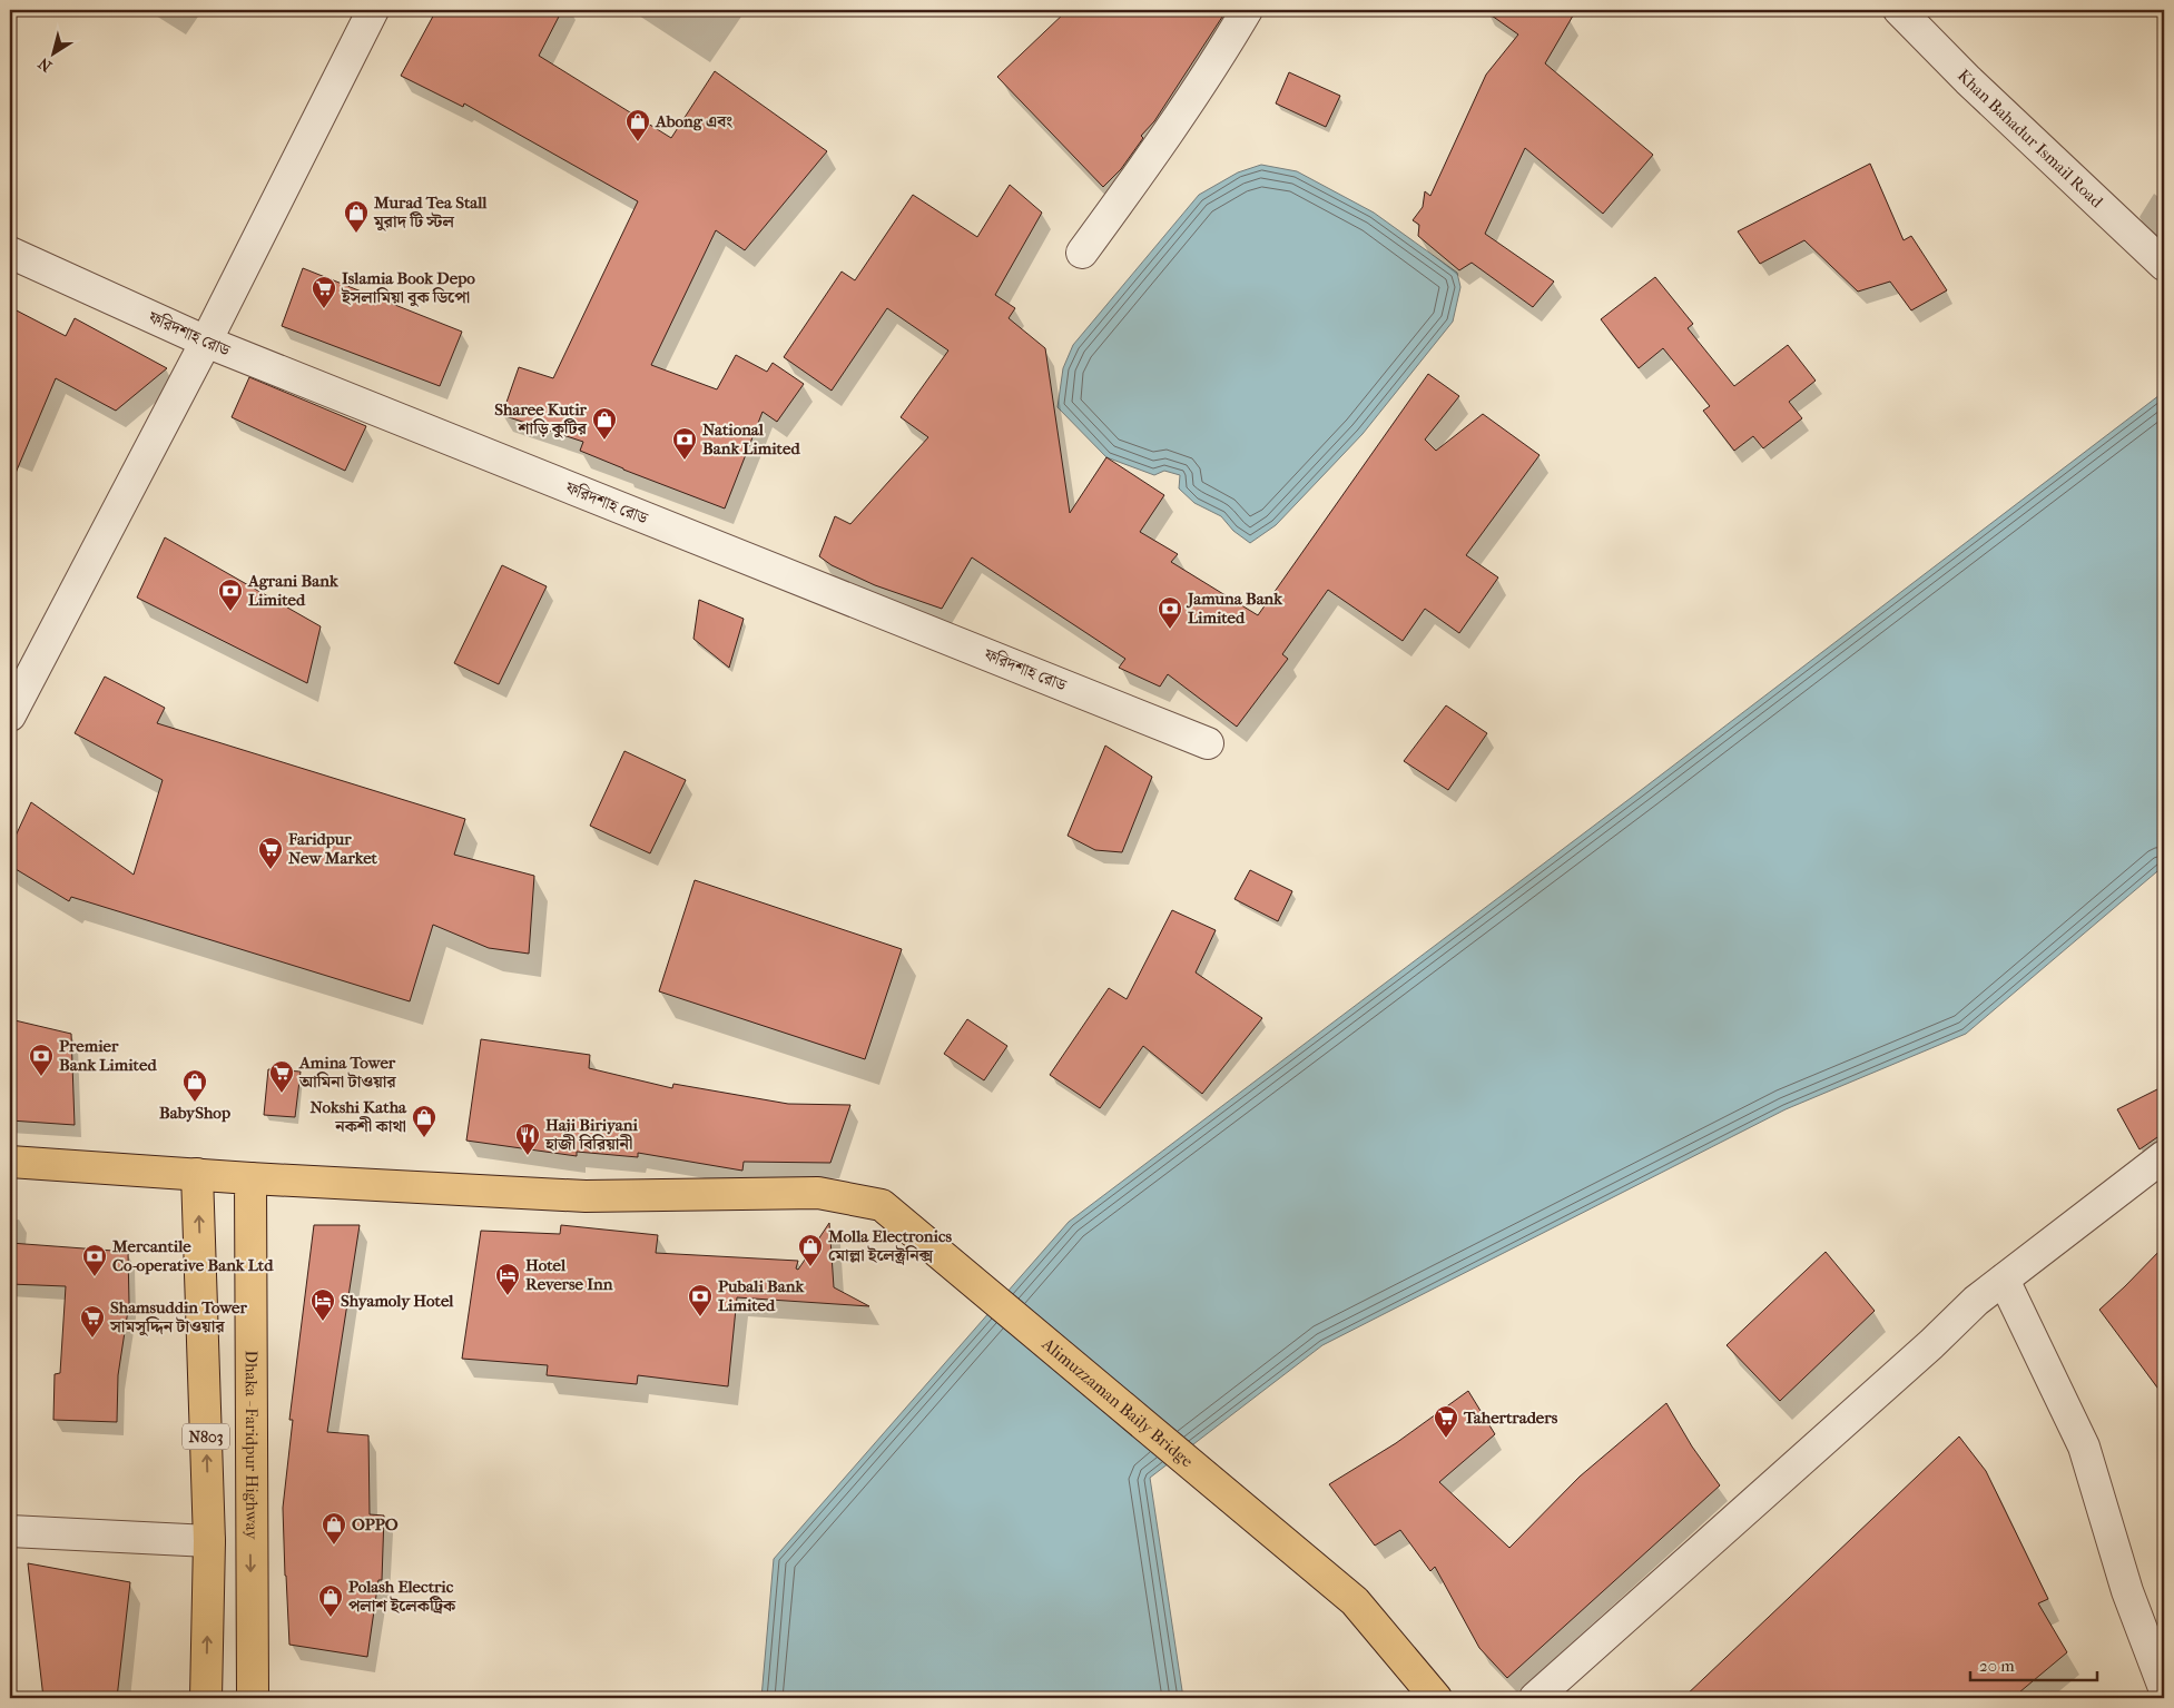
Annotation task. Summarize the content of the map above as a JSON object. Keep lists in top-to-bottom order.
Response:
{
  "streets": {
    "main road": ["Alimuzzaman Baily Bridge", "N803", "Dhaka - Faridpur Highway"],
    "street": ["Khan Bahadur Ismail Road", "ফরিদশাহ রোড"]
  },
  "crossings": [
    ["Alimuzzaman Baily Bridge", "Dhaka - Faridpur Highway"]
  ],
  "places": {
    "shop": [
      "Abong এবং",
      "Murad Tea Stall মুরাদ টি স্টল",
      "Sharee Kutir শাড়ি কুটির",
      "BabyShop",
      "Nokshi Katha নকশী কাথা",
      "Molla Electronics মোল্লা ইলেক্ট্রনিক্স",
      "OPPO",
      "Polash Electric পলাশ ইলেকট্রিক"
    ],
    "supermarket": [
      "Islamia Book Depo ইসলামিয়া বুক ডিপো",
      "Faridpur New Market",
      "Amina Tower আমিনা টাওয়ার",
      "Shamsuddin Tower সামসুদ্দিন টাওয়ার",
      "Tahertraders"
    ],
    "bank": [
      "National Bank Limited",
      "Agrani Bank Limited",
      "Jamuna Bank Limited",
      "Premier Bank Limited",
      "Mercantile Co-operative Bank Ltd",
      "Pubali Bank Limited"
    ],
    "restaurant": ["Haji Biriyani হাজী বিরিয়ানী"],
    "hotel": ["Hotel Reverse Inn", "Shyamoly Hotel"]
  },
  "scale_bar": "20 m",
  "north": "bottom left"
}
